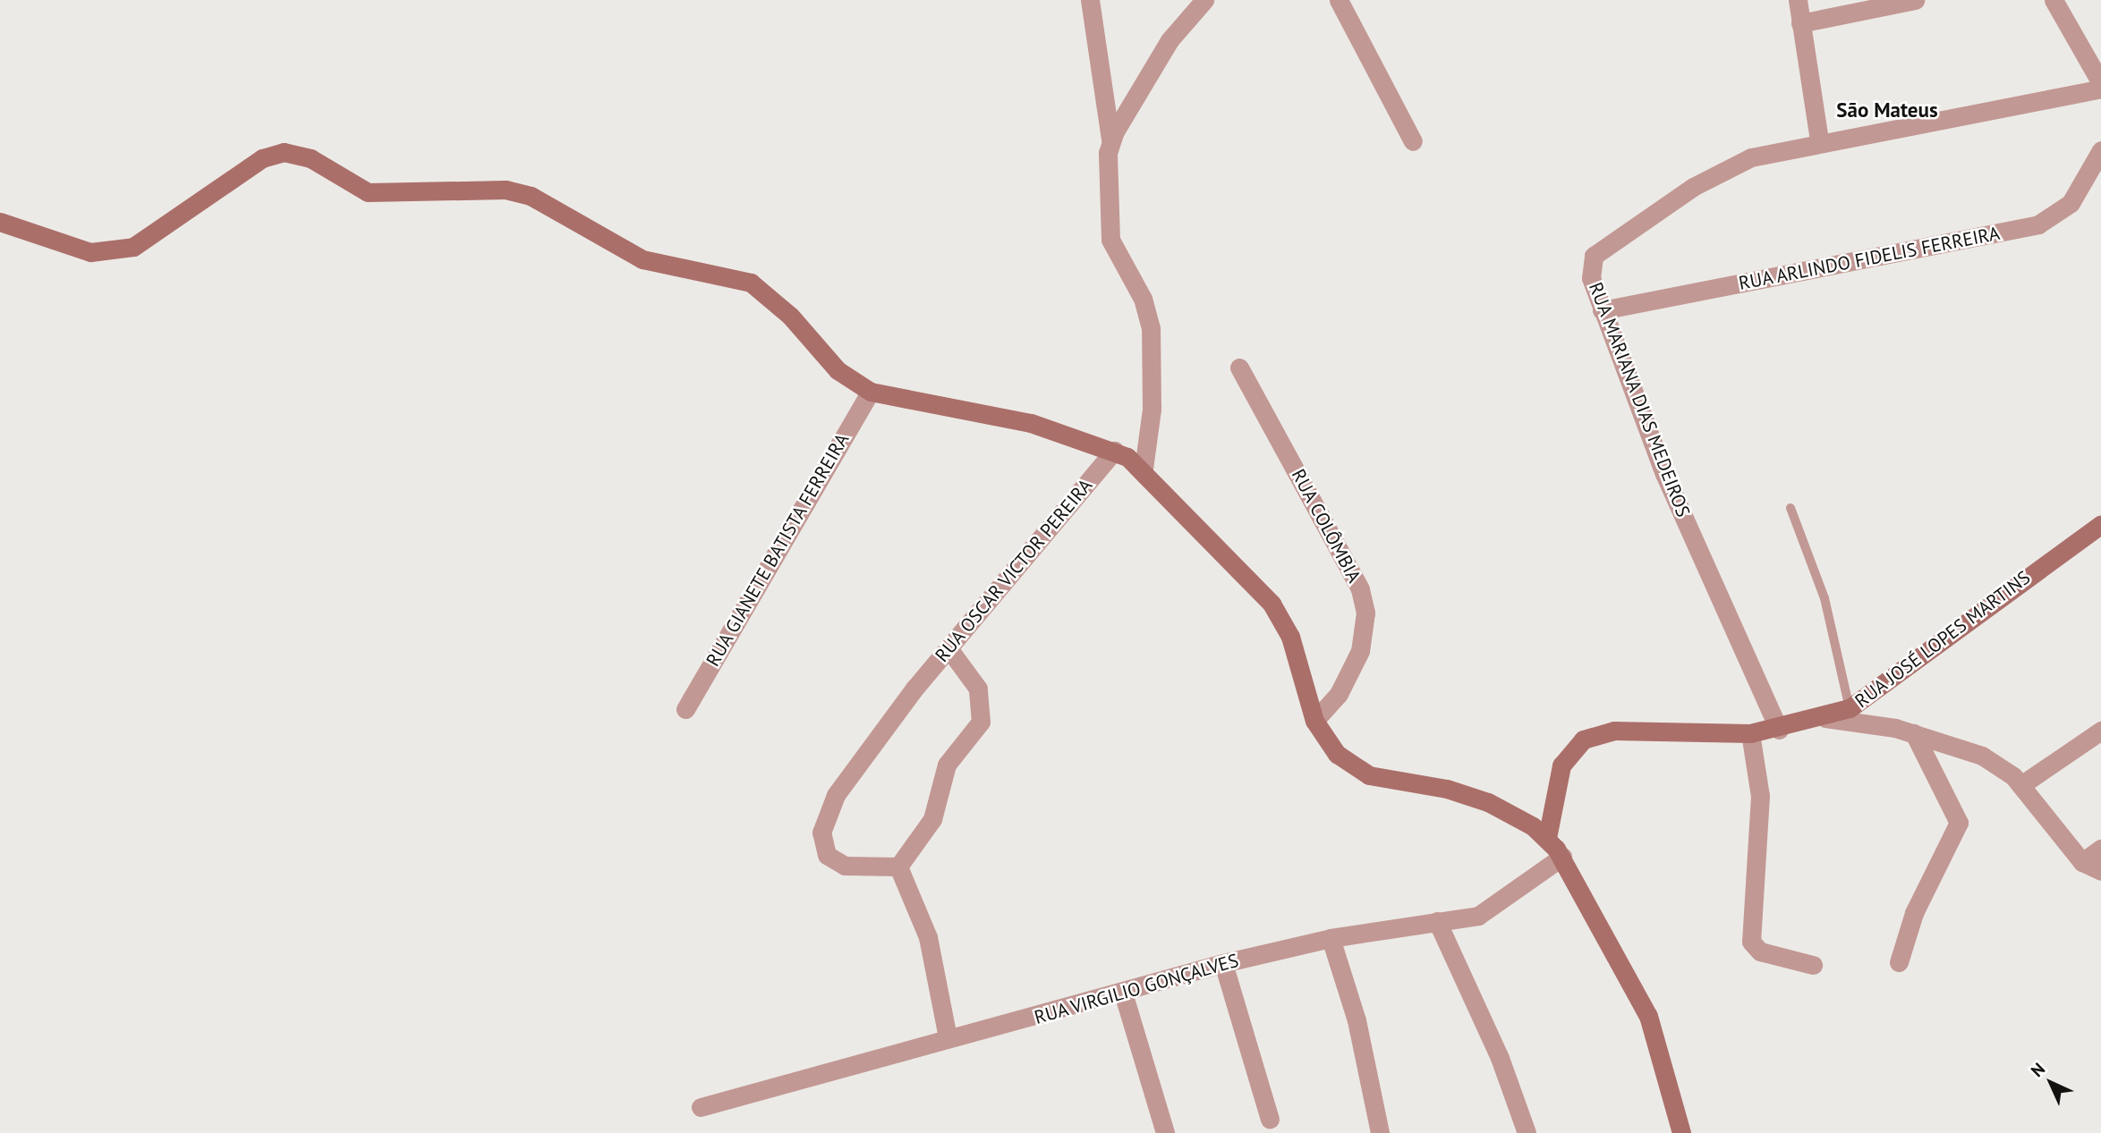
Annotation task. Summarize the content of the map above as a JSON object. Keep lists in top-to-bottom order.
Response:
{
  "streets": {
    "street": [
      "RUA ARLINDO FIDELIS FERREIRA",
      "RUA MARIANA DIAS MEDEIROS",
      "RUA COLÔMBIA",
      "RUA GIANETE BATISTA FERREIRA",
      "RUA OSCAR VICTOR PEREIRA",
      "RUA JOSÉ LOPES MARTINS",
      "RUA VIRGILIO GONÇALVES"
    ]
  },
  "crossings": [
    ["RUA ARLINDO FIDELIS FERREIRA", "RUA MARIANA DIAS MEDEIROS"],
    ["RUA MARIANA DIAS MEDEIROS", "RUA JOSÉ LOPES MARTINS"]
  ],
  "districts": ["São Mateus"],
  "north": "top left"
}
